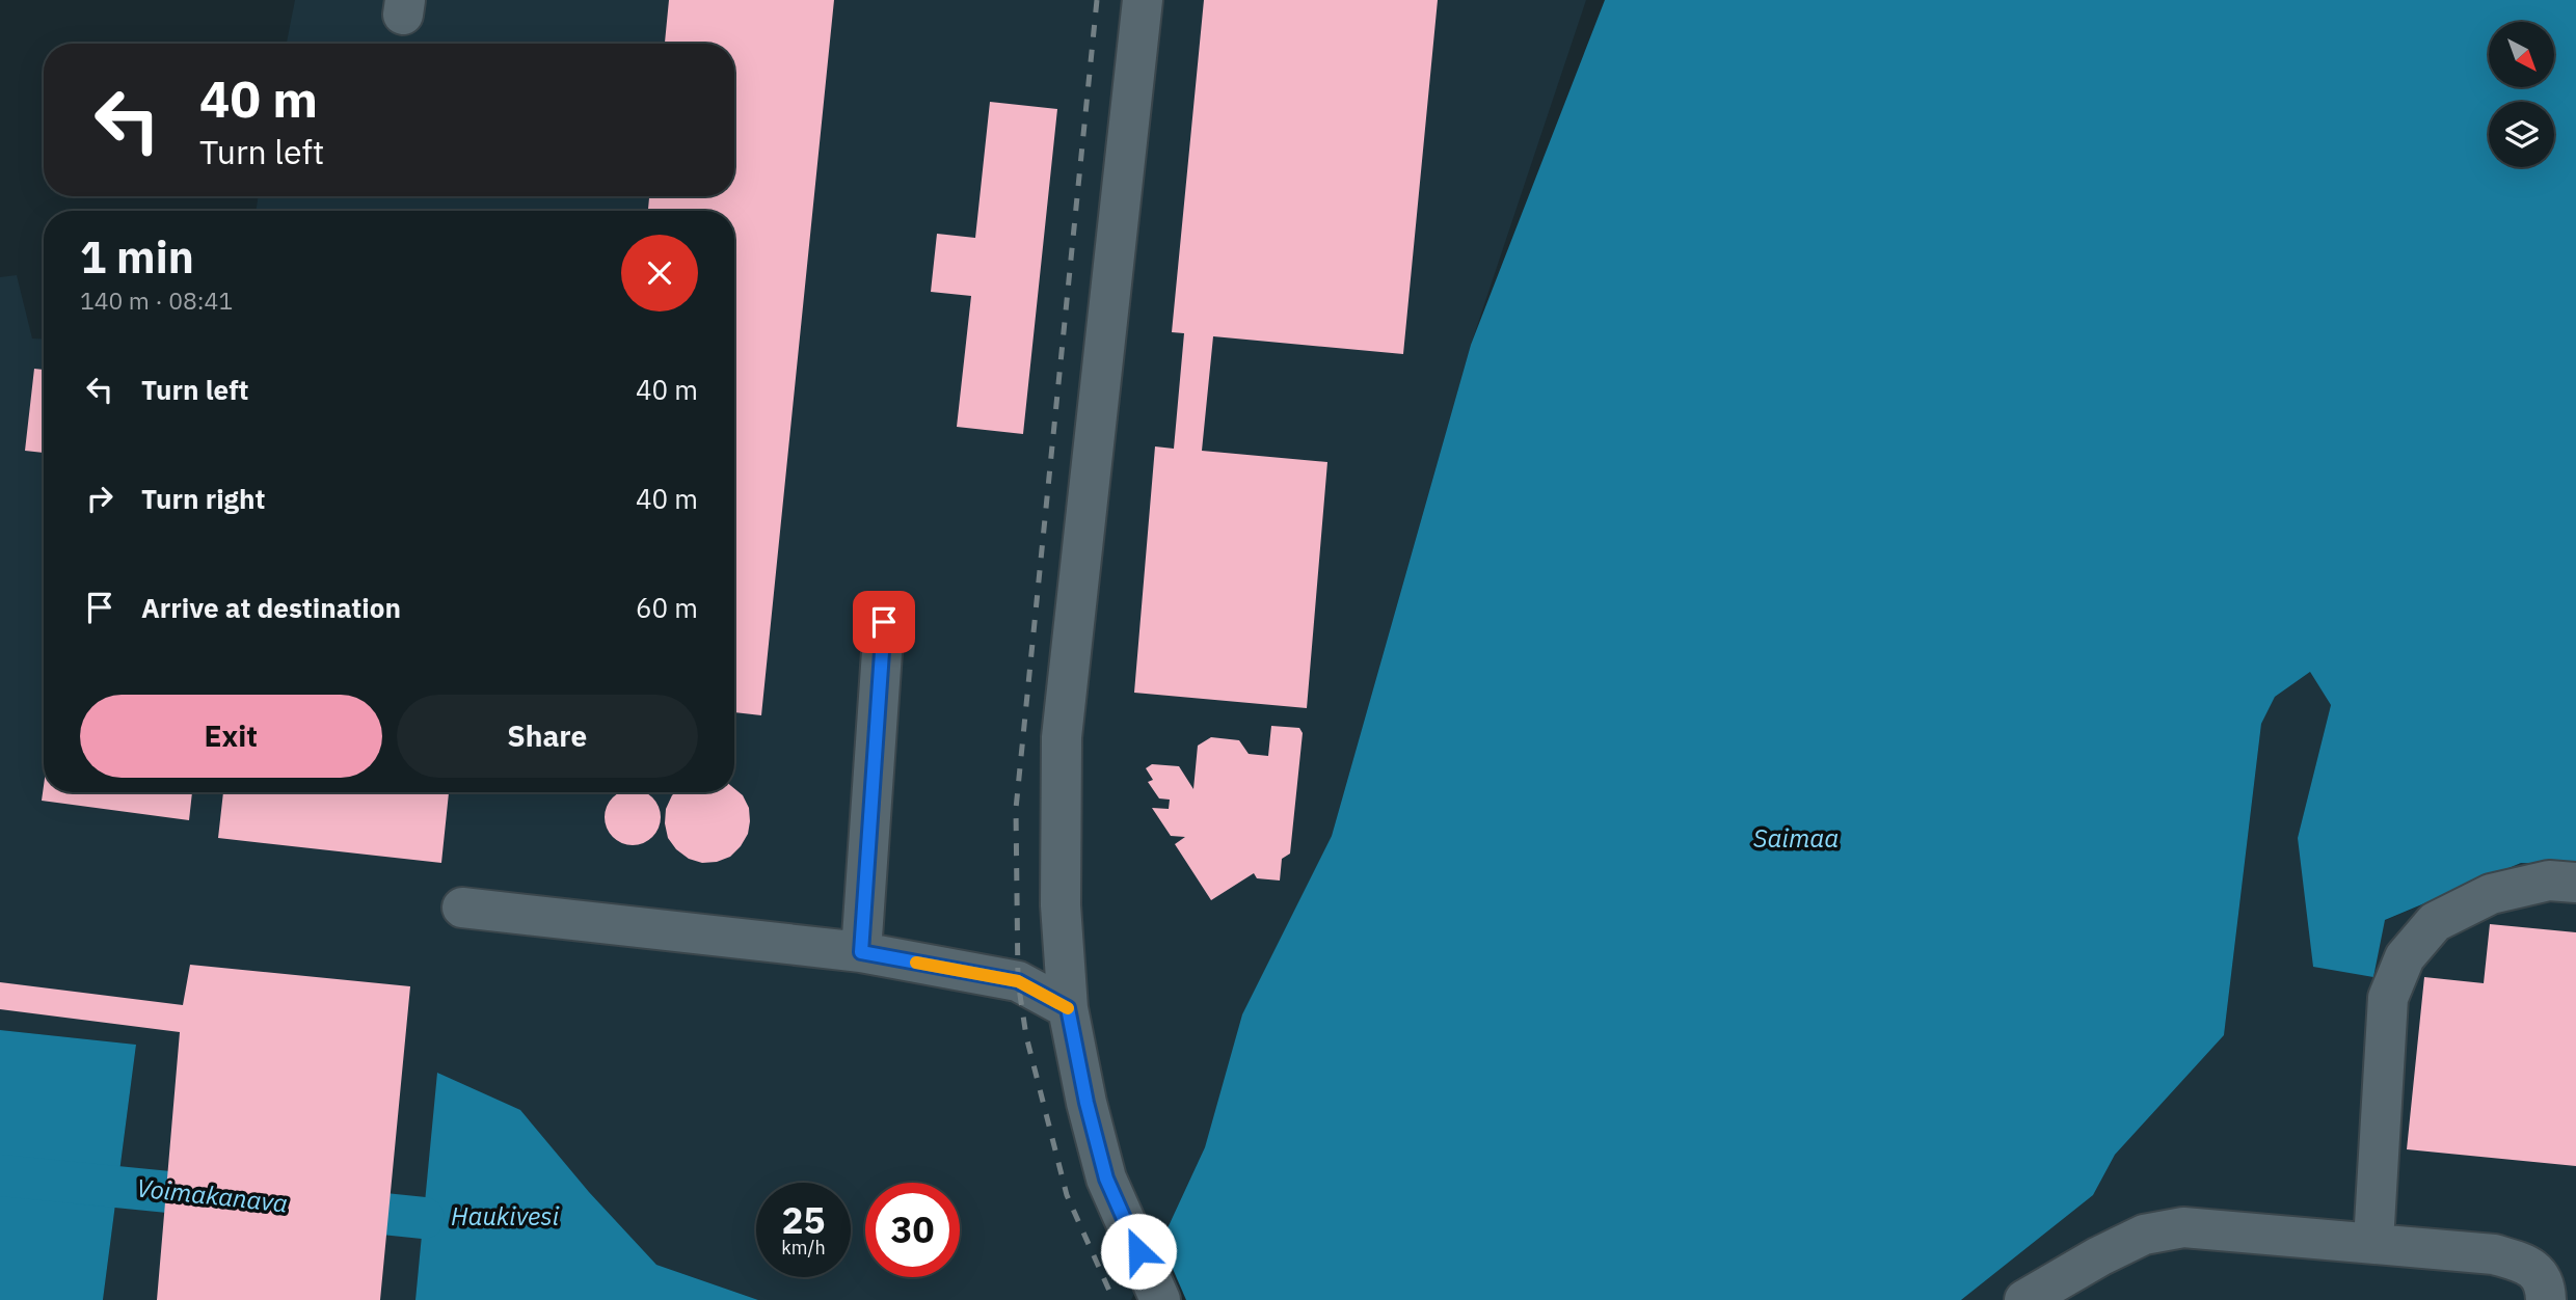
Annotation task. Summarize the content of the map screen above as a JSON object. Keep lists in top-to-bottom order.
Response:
{
  "water": ["Saimaa", "Voimakanava", "Haukivesi"],
  "north": "bottom right",
  "page": {
    "turn": ["40 m", "Turn left"],
    "heading": ["1 min", "140 m · 08:41"],
    "list": [
      {
        "name": "Turn left",
        "value": "40 m"
      },
      {
        "name": "Turn right",
        "value": "40 m"
      },
      {
        "name": "Arrive at destination",
        "value": "60 m"
      }
    ],
    "buttons": ["Exit", "Share"],
    "speed": "25 km/h",
    "limit": "30"
  }
}
